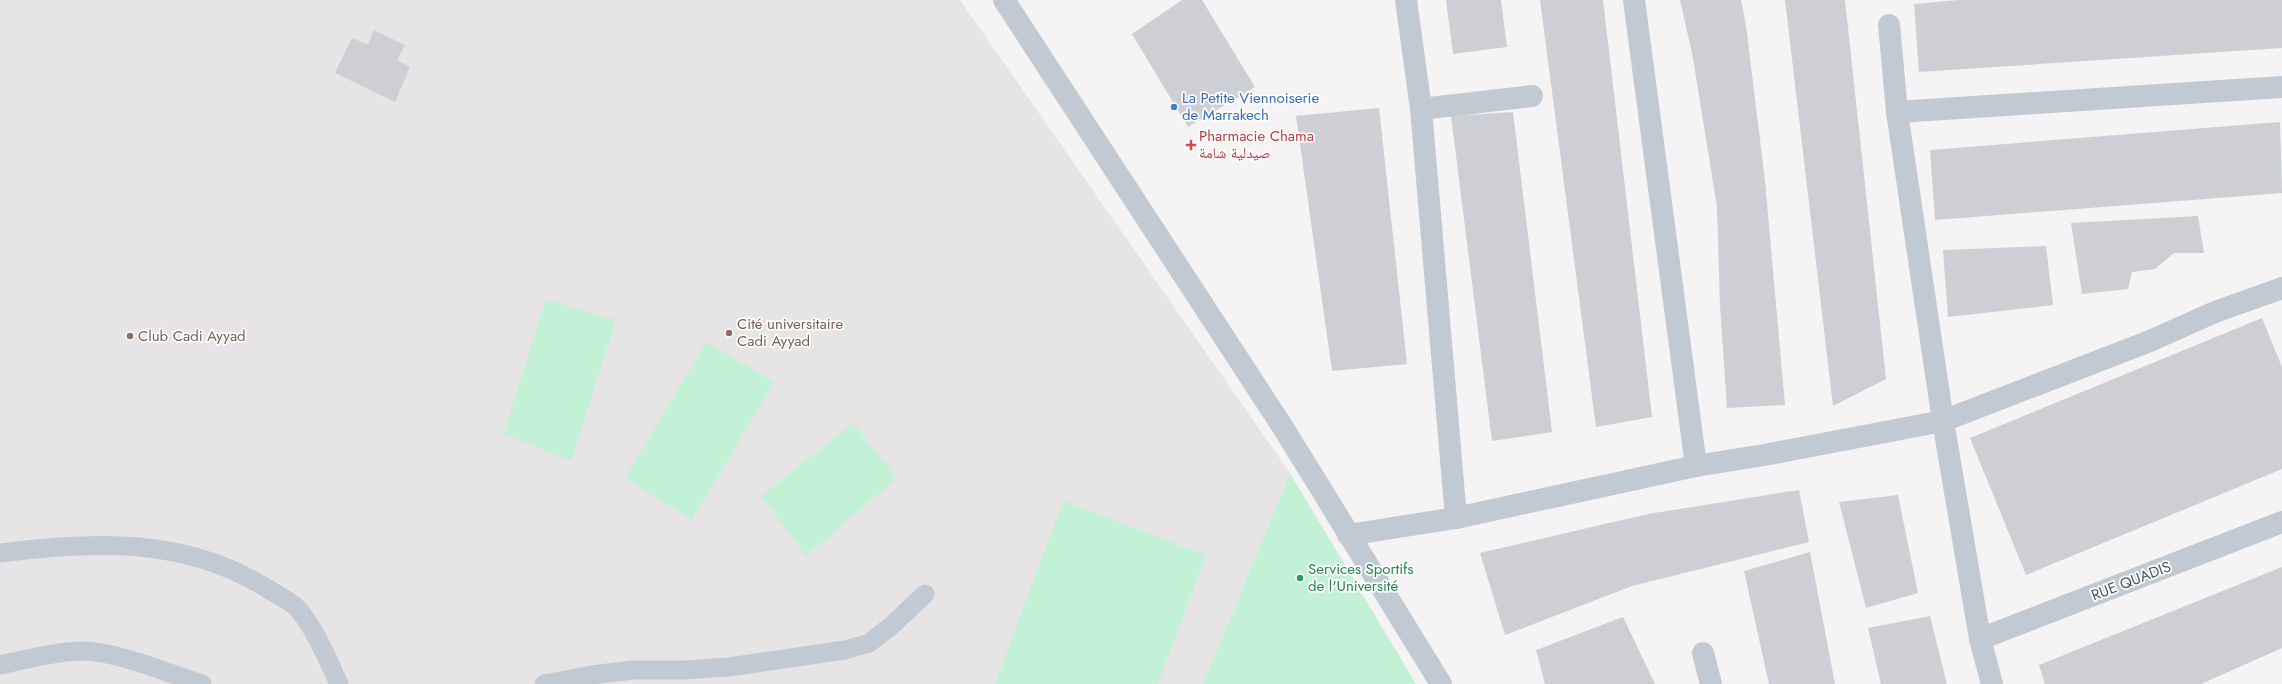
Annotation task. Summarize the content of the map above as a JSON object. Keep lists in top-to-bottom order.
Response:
{
  "streets": {
    "street": ["RUE QUADIS"]
  },
  "places": {
    "other": [
      "La Petite Viennoiserie de Marrakech",
      "Cité universitaire Cadi Ayyad",
      "Club Cadi Ayyad",
      "Services Sportifs de l'Université"
    ],
    "health": ["Pharmacie Chama صيدلية شامة"]
  }
}
